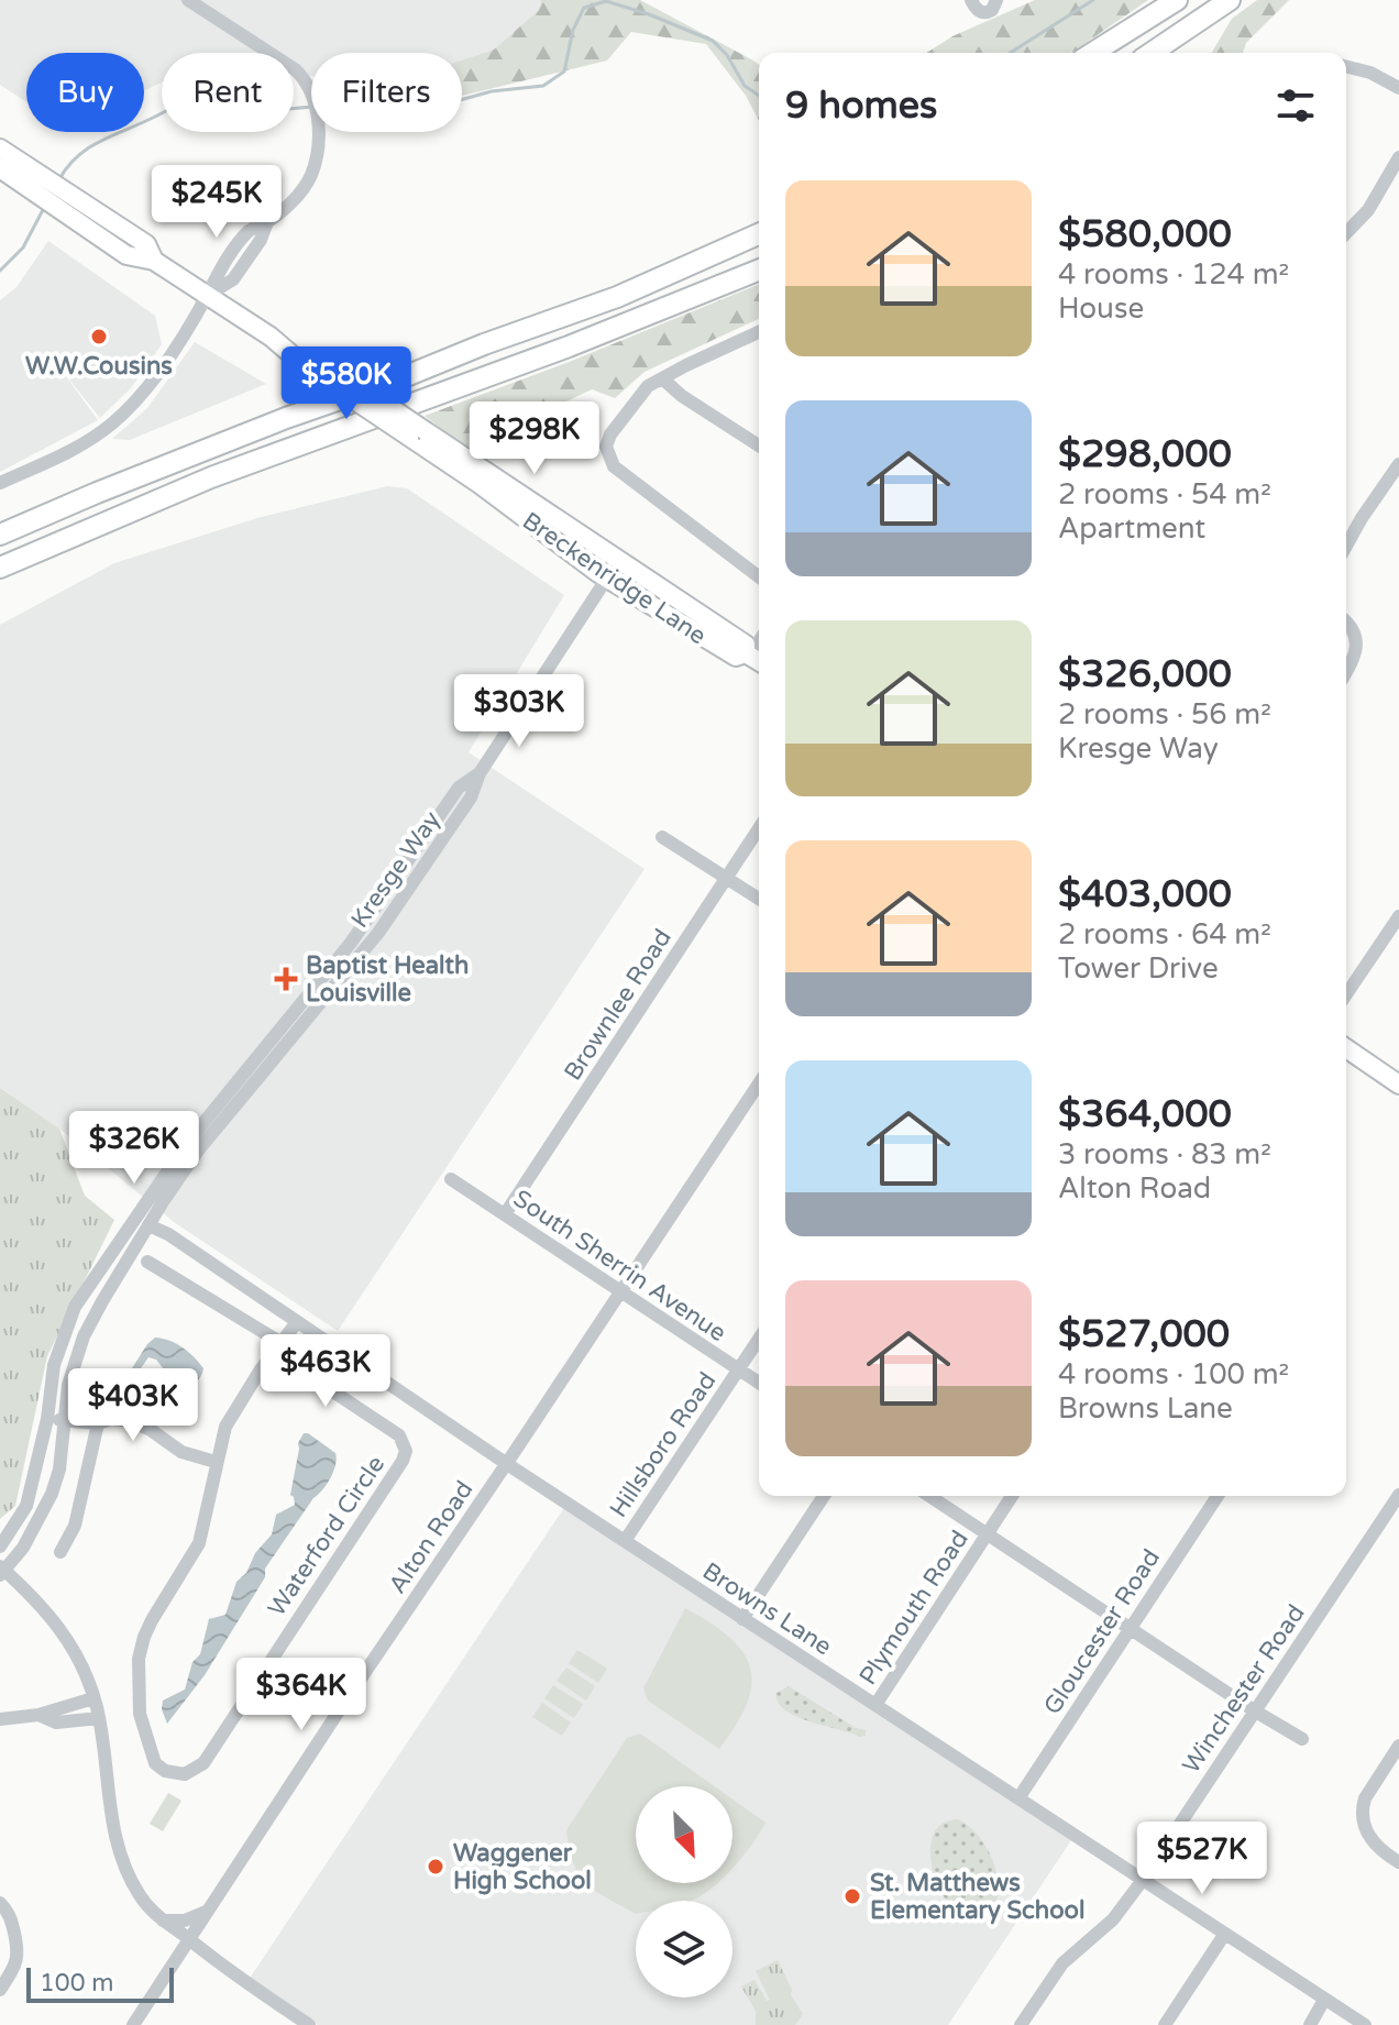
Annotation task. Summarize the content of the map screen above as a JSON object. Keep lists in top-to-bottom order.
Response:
{
  "streets": {
    "main road": ["Breckenridge Lane"],
    "street": [
      "Kresge Way",
      "Brownlee Road",
      "South Sherrin Avenue",
      "Hillsboro Road",
      "Waterford Circle",
      "Alton Road",
      "Plymouth Road",
      "Browns Lane",
      "Gloucester Road",
      "Winchester Road"
    ]
  },
  "crossings": [
    ["Breckenridge Lane", "Kresge Way"],
    ["Kresge Way", "Browns Lane"],
    ["Brownlee Road", "South Sherrin Avenue"],
    ["South Sherrin Avenue", "Hillsboro Road"],
    ["South Sherrin Avenue", "Alton Road"],
    ["Hillsboro Road", "Browns Lane"],
    ["Waterford Circle", "Browns Lane"],
    ["Alton Road", "Browns Lane"],
    ["Plymouth Road", "Browns Lane"],
    ["Browns Lane", "Gloucester Road"],
    ["Browns Lane", "Winchester Road"]
  ],
  "places": {
    "other": ["W.W.Cousins", "Waggener High School", "St. Matthews Elementary School"],
    "health": ["Baptist Health Louisville"]
  },
  "scale_bar": "100 m",
  "north": "bottom right",
  "page": {
    "chip": ["Buy", "Rent", "Filters"],
    "heading": "9 homes",
    "list": [
      {
        "name": "$580,000",
        "note": "4 rooms · 124 m² · House"
      },
      {
        "name": "$298,000",
        "note": "2 rooms · 54 m² · Apartment"
      },
      {
        "name": "$326,000",
        "note": "2 rooms · 56 m² · Kresge Way"
      },
      {
        "name": "$403,000",
        "note": "2 rooms · 64 m² · Tower Drive"
      },
      {
        "name": "$364,000",
        "note": "3 rooms · 83 m² · Alton Road"
      },
      {
        "name": "$527,000",
        "note": "4 rooms · 100 m² · Browns Lane"
      }
    ],
    "price": [
      "$245K",
      "$580K",
      "$298K",
      "$303K",
      "$326K",
      "$463K",
      "$403K",
      "$364K",
      "$527K"
    ],
    "scale": "100 m"
  }
}
